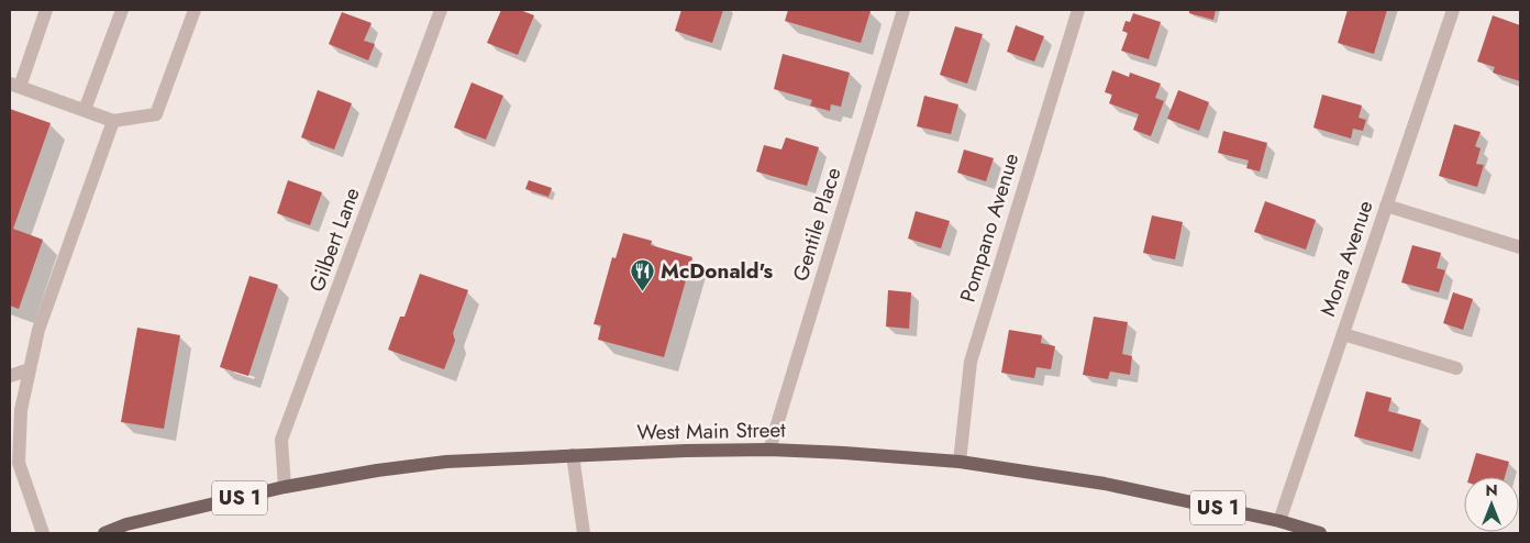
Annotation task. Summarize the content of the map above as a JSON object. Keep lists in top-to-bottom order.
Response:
{
  "streets": {
    "main road": ["West Main Street", "US 1"],
    "street": [
      "Gentile Place",
      "Pompano Avenue",
      "Gilbert Lane",
      "Mona Avenue"
    ]
  },
  "crossings": [
    ["Gentile Place", "West Main Street"],
    ["Pompano Avenue", "West Main Street"],
    ["Gilbert Lane", "West Main Street"],
    ["Mona Avenue", "West Main Street"]
  ],
  "places": {
    "restaurant": ["McDonald's"]
  },
  "north": "top"
}
